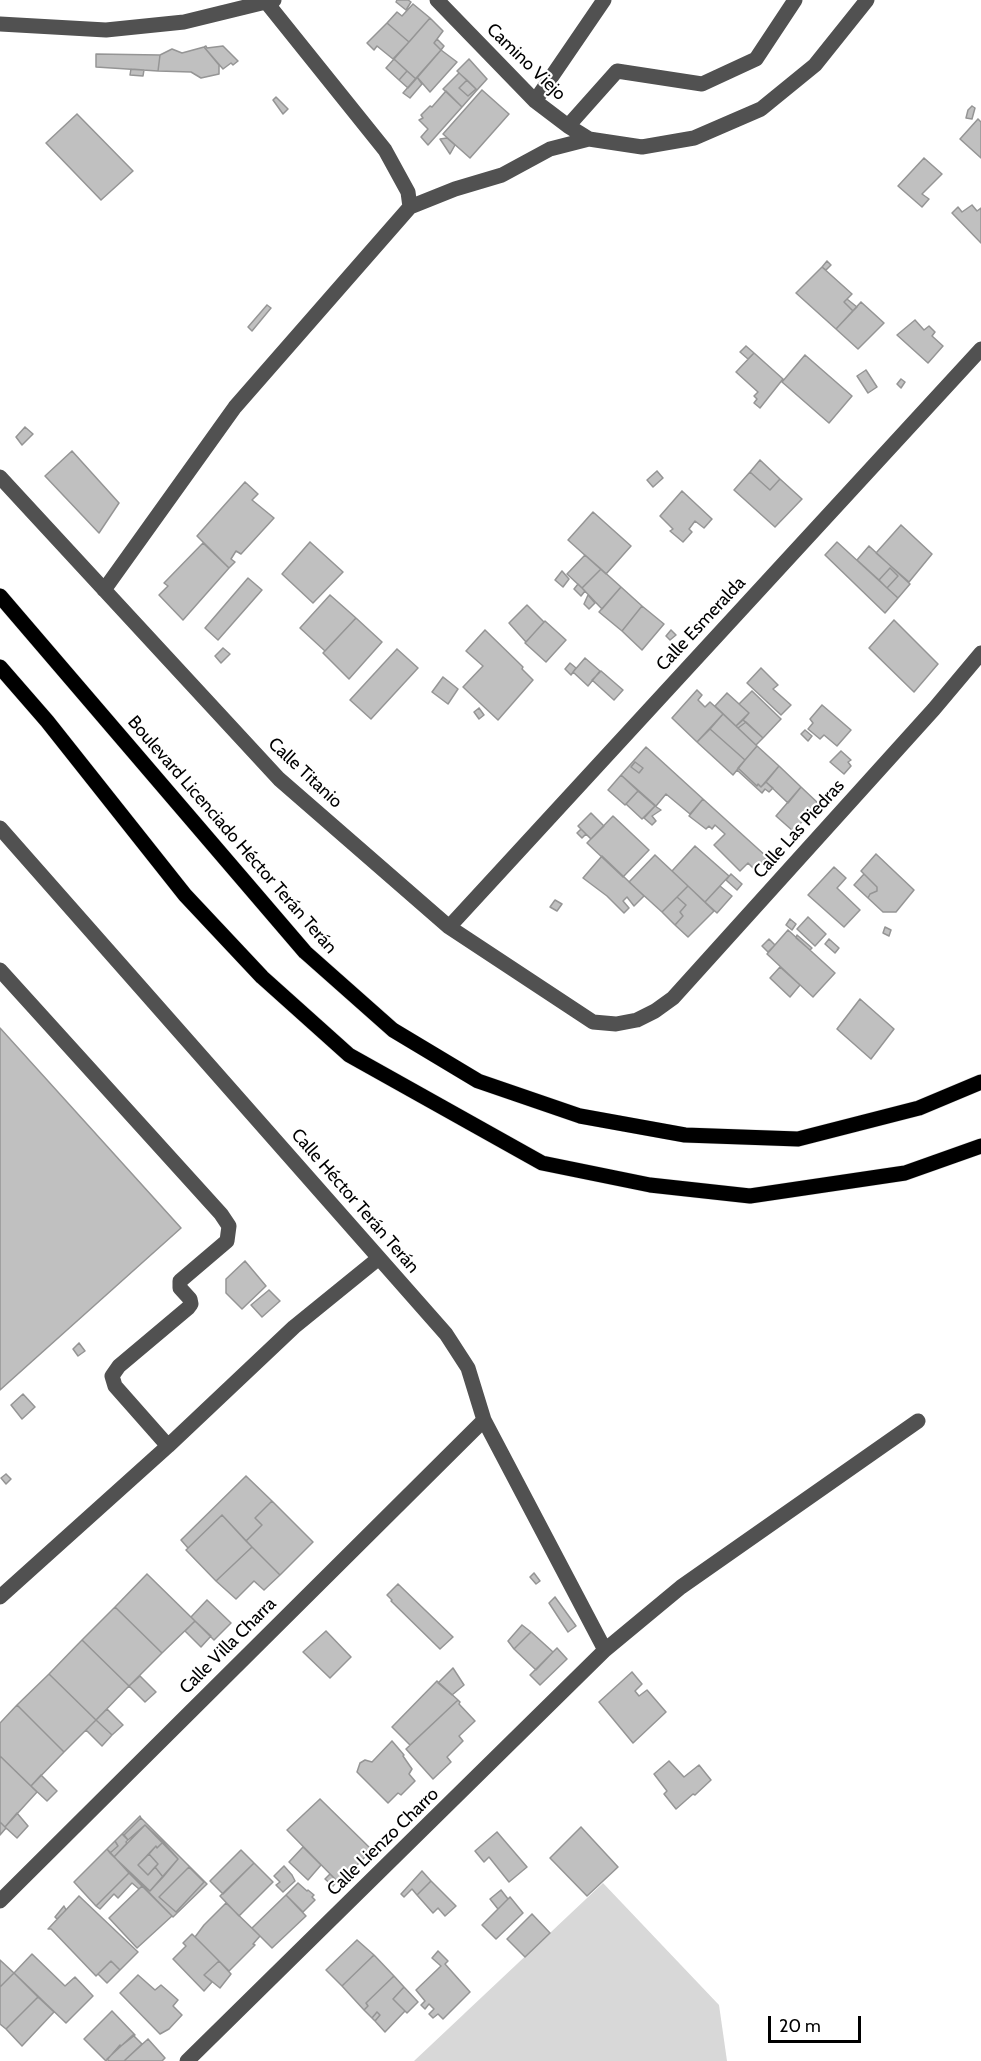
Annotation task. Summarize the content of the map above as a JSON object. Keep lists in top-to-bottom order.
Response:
{
  "streets": {
    "main road": ["Boulevard Licenciado Héctor Terán Terán"],
    "street": [
      "Camino Viejo",
      "Calle Esmeralda",
      "Calle Titanio",
      "Calle Las Piedras",
      "Calle Héctor Terán Terán",
      "Calle Villa Charra",
      "Calle Lienzo Charro"
    ]
  },
  "crossings": [
    ["Calle Esmeralda", "Calle Titanio"],
    ["Calle Titanio", "Calle Las Piedras"],
    ["Calle Héctor Terán Terán", "Calle Villa Charra"],
    ["Calle Héctor Terán Terán", "Calle Lienzo Charro"]
  ],
  "scale_bar": "20 m"
}
